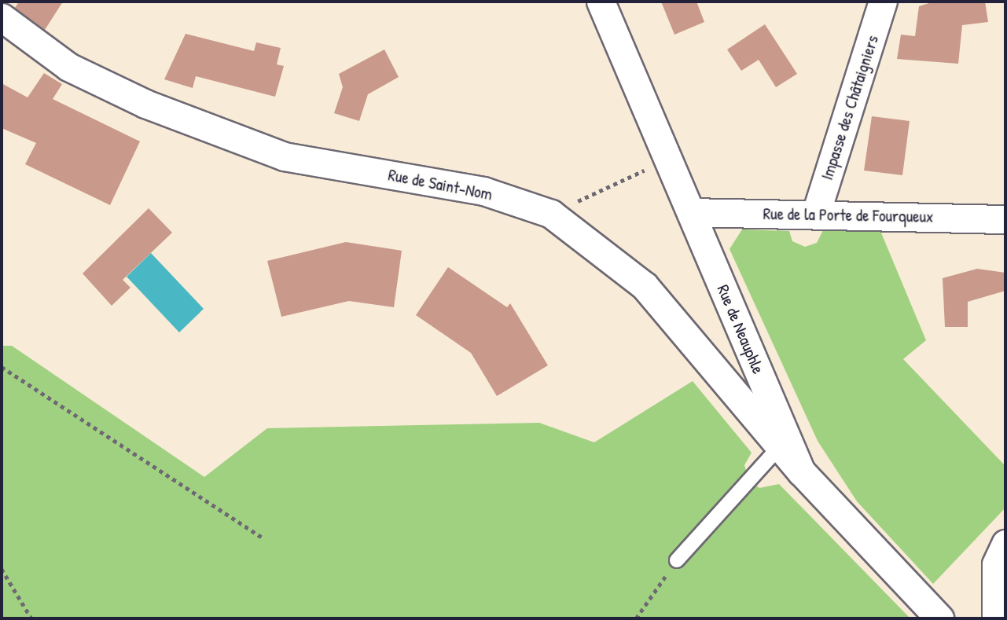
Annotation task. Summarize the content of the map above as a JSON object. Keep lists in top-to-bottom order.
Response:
{
  "streets": {
    "street": [
      "Impasse des Châtaigniers",
      "Rue de Saint-Nom",
      "Rue de la Porte de Fourqueux",
      "Rue de Neauphle"
    ]
  },
  "crossings": [
    ["Impasse des Châtaigniers", "Rue de la Porte de Fourqueux"],
    ["Rue de Saint-Nom", "Rue de Neauphle"],
    ["Rue de la Porte de Fourqueux", "Rue de Neauphle"]
  ]
}
